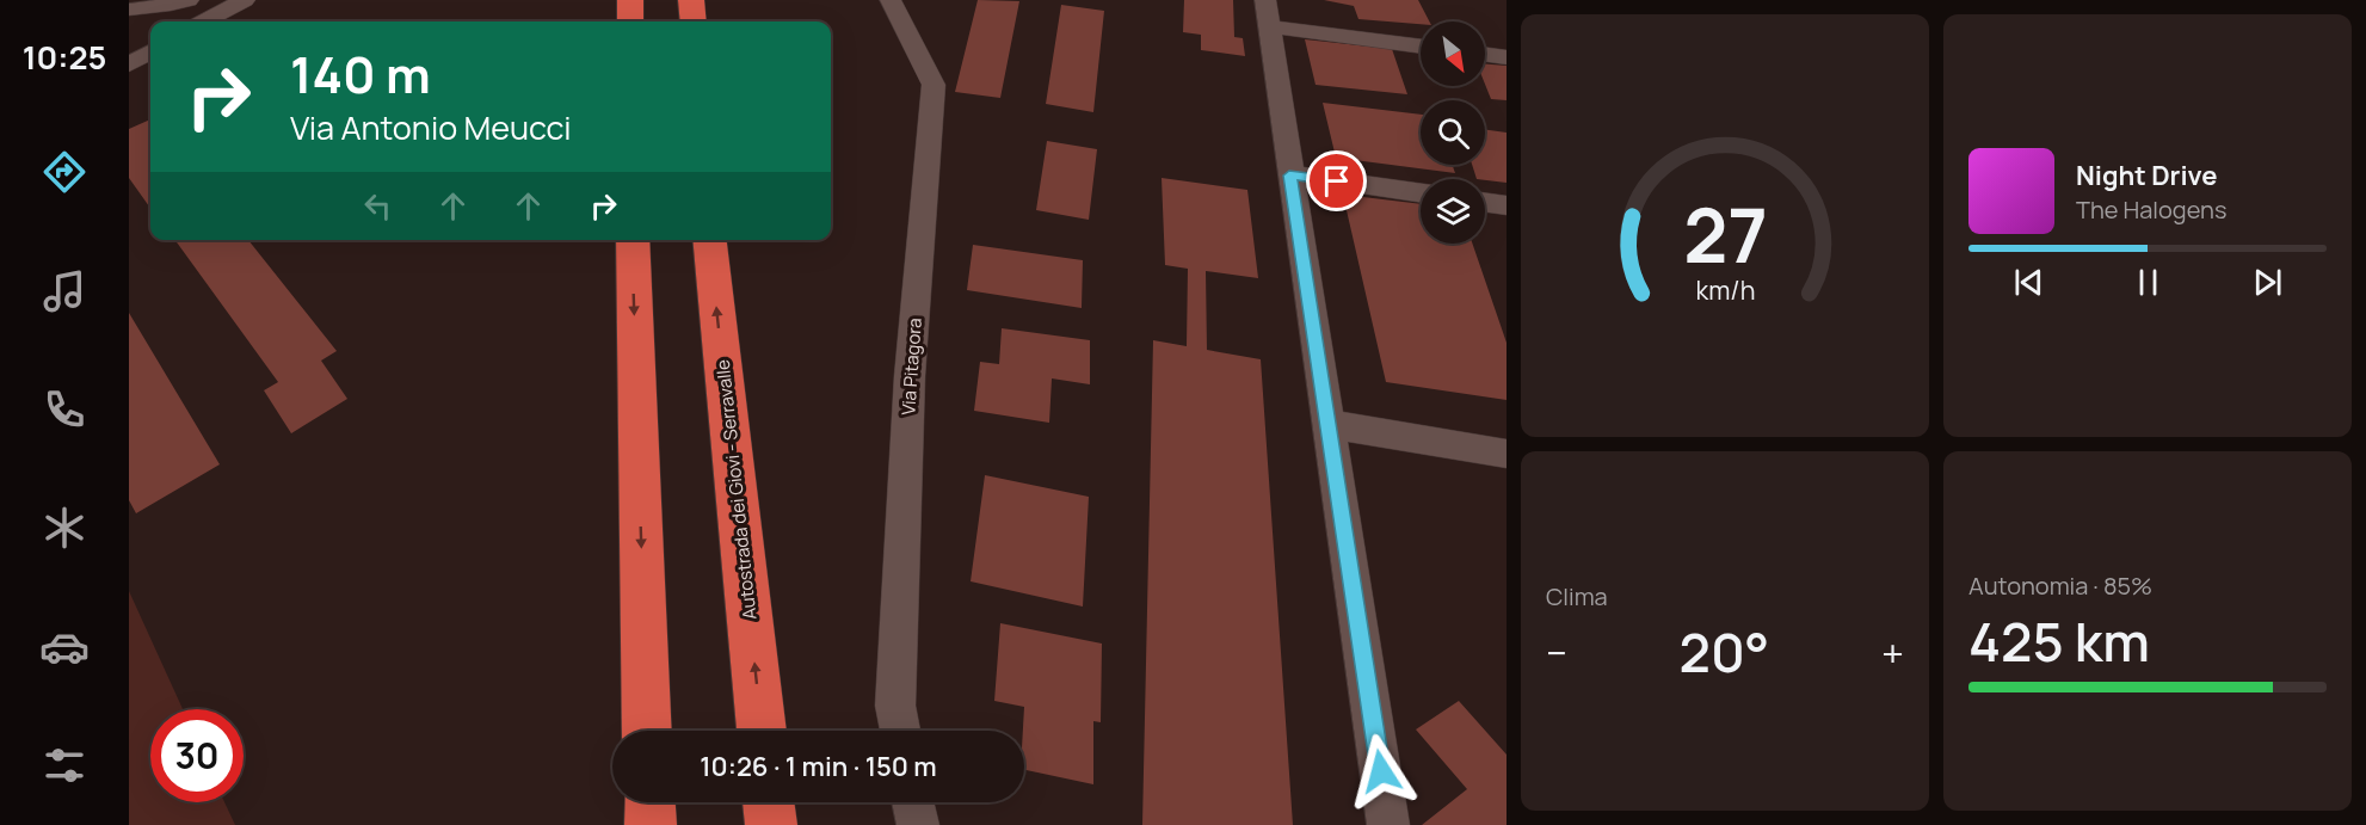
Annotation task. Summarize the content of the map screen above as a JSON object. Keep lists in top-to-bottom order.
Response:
{
  "streets": {
    "highway": ["Autostrada dei Giovi - Serravalle"],
    "street": ["Via Pitagora"]
  },
  "north": "bottom right",
  "page": {
    "tabs": "10:25",
    "turn": ["140 m", "Via Antonio Meucci"],
    "song": ["Night Drive", "The Halogens"],
    "tile": [
      "Clima",
      ["Autonomia · 85%", "425 km"]
    ],
    "heat": ["−", "20°", "+"],
    "limit": "30",
    "trip": "10:26 · 1 min · 150 m",
    "gauge": ["27", "km/h"]
  }
}
